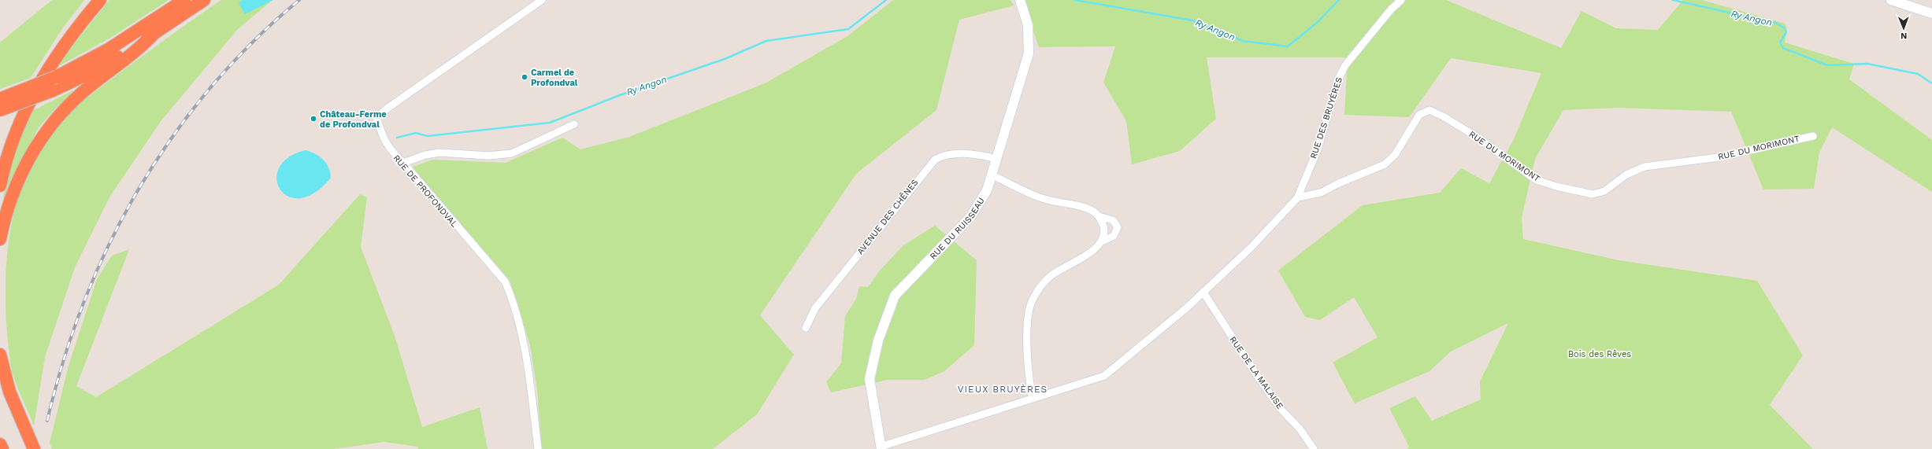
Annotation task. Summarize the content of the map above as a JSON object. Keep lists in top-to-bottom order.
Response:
{
  "streets": {
    "street": [
      "RUE DES BRUYÈRES",
      "RUE DU MORIMONT",
      "RUE DE PROFONDVAL",
      "AVENUE DES CHÊNES",
      "RUE DU RUISSEAU",
      "RUE DE LA MALAISE"
    ]
  },
  "crossings": [
    ["RUE DES BRUYÈRES", "RUE DU MORIMONT"],
    ["AVENUE DES CHÊNES", "RUE DU RUISSEAU"]
  ],
  "districts": ["VIEUX BRUYÈRES"],
  "water": ["Ry Angon"],
  "parks": ["Bois des Rêves"],
  "places": ["Carmel de Profondval", "Château-Ferme de Profondval"],
  "north": "bottom"
}
